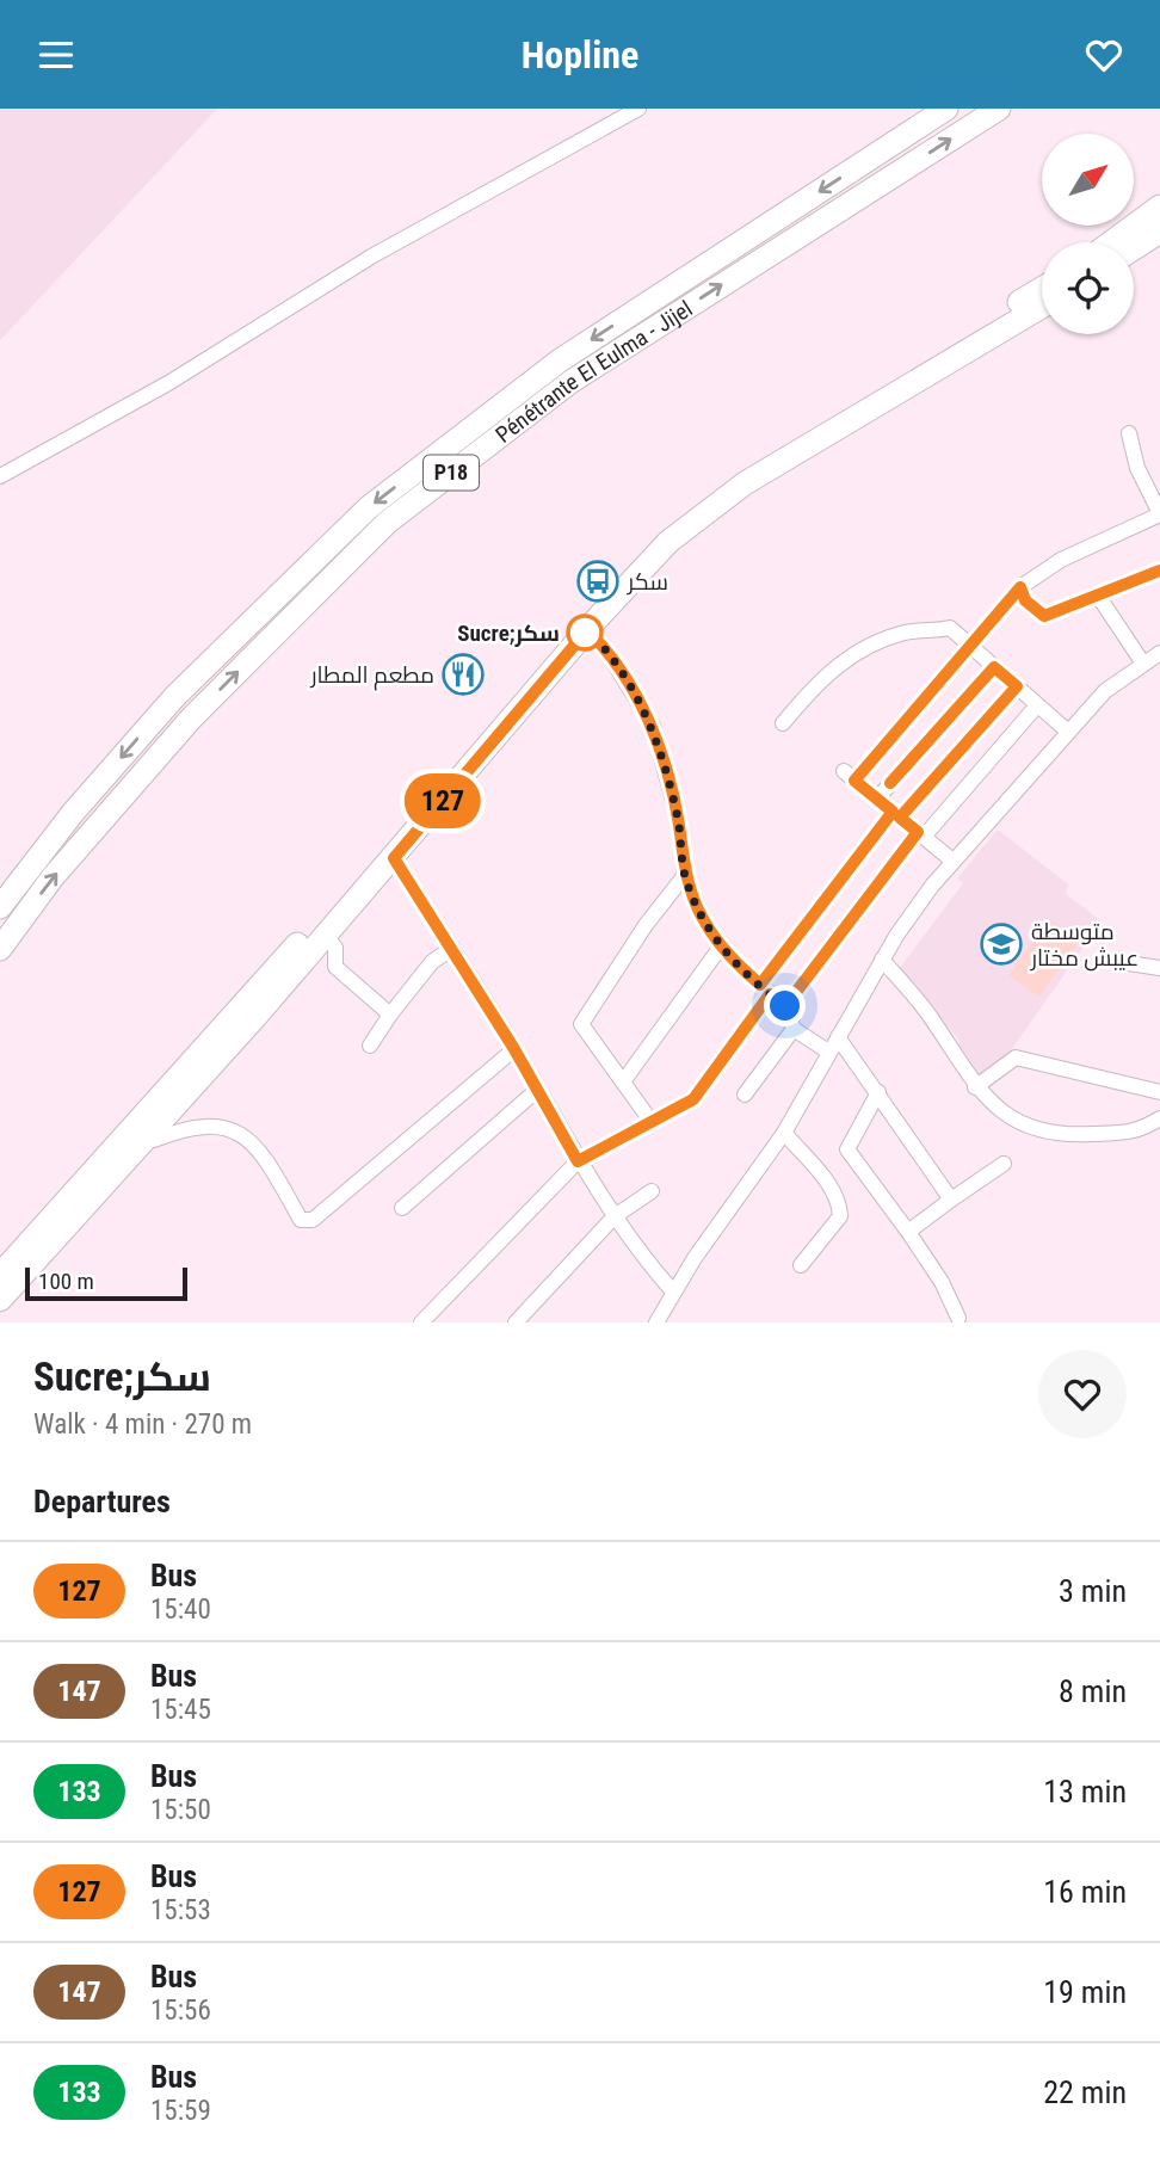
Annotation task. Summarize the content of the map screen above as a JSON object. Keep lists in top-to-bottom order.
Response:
{
  "streets": {
    "highway": ["Pénétrante El Eulma - Jijel", "P18"]
  },
  "places": {
    "bus stop": ["سكر"],
    "other": ["Sucre;سكر"],
    "restaurant": ["مطعم المطار"],
    "school or university": ["متوسطة عيبش مختار"]
  },
  "lines": ["bus line 127"],
  "scale_bar": "100 m",
  "north": "top right",
  "page": {
    "header": "Hopline",
    "on_map": "127",
    "scale": "100 m",
    "heading": [
      ["Sucre;سكر", "Walk · 4 min · 270 m"],
      "Departures"
    ],
    "list": [
      {
        "mark": "127",
        "name": "Bus",
        "note": "15:40",
        "value": "3 min"
      },
      {
        "mark": "147",
        "name": "Bus",
        "note": "15:45",
        "value": "8 min"
      },
      {
        "mark": "133",
        "name": "Bus",
        "note": "15:50",
        "value": "13 min"
      },
      {
        "mark": "127",
        "name": "Bus",
        "note": "15:53",
        "value": "16 min"
      },
      {
        "mark": "147",
        "name": "Bus",
        "note": "15:56",
        "value": "19 min"
      },
      {
        "mark": "133",
        "name": "Bus",
        "note": "15:59",
        "value": "22 min"
      }
    ]
  }
}
